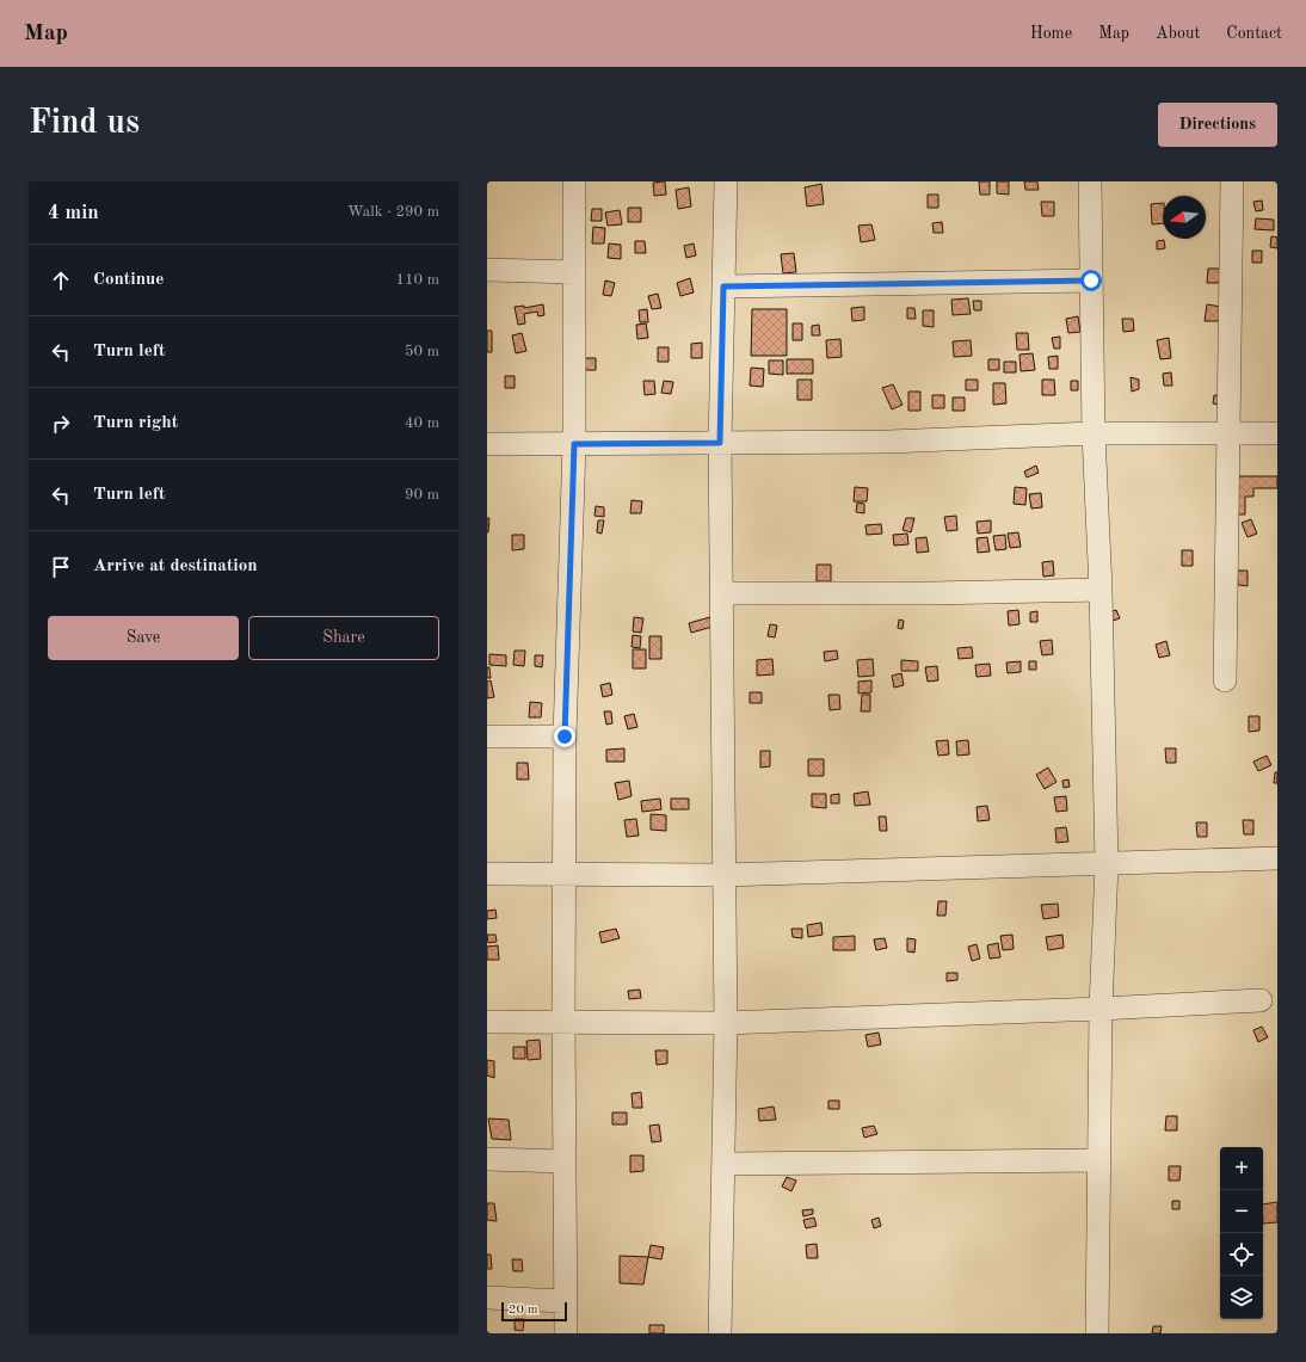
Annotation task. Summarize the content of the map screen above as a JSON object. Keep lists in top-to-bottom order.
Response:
{
  "scale_bar": "20 m",
  "north": "left",
  "page": {
    "header": "Map",
    "nav": [
      "Home",
      "Map",
      "About",
      "Contact"
    ],
    "buttons": [
      "Directions",
      ["Save", "Share"]
    ],
    "title": "Find us",
    "heading": ["4 min", "Walk · 290 m"],
    "list": [
      ["Continue", "110 m"],
      ["Turn left", "50 m"],
      ["Turn right", "40 m"],
      ["Turn left", "90 m"],
      "Arrive at destination"
    ],
    "map_buttons": ["+", "−"],
    "scale": "20 m"
  }
}
